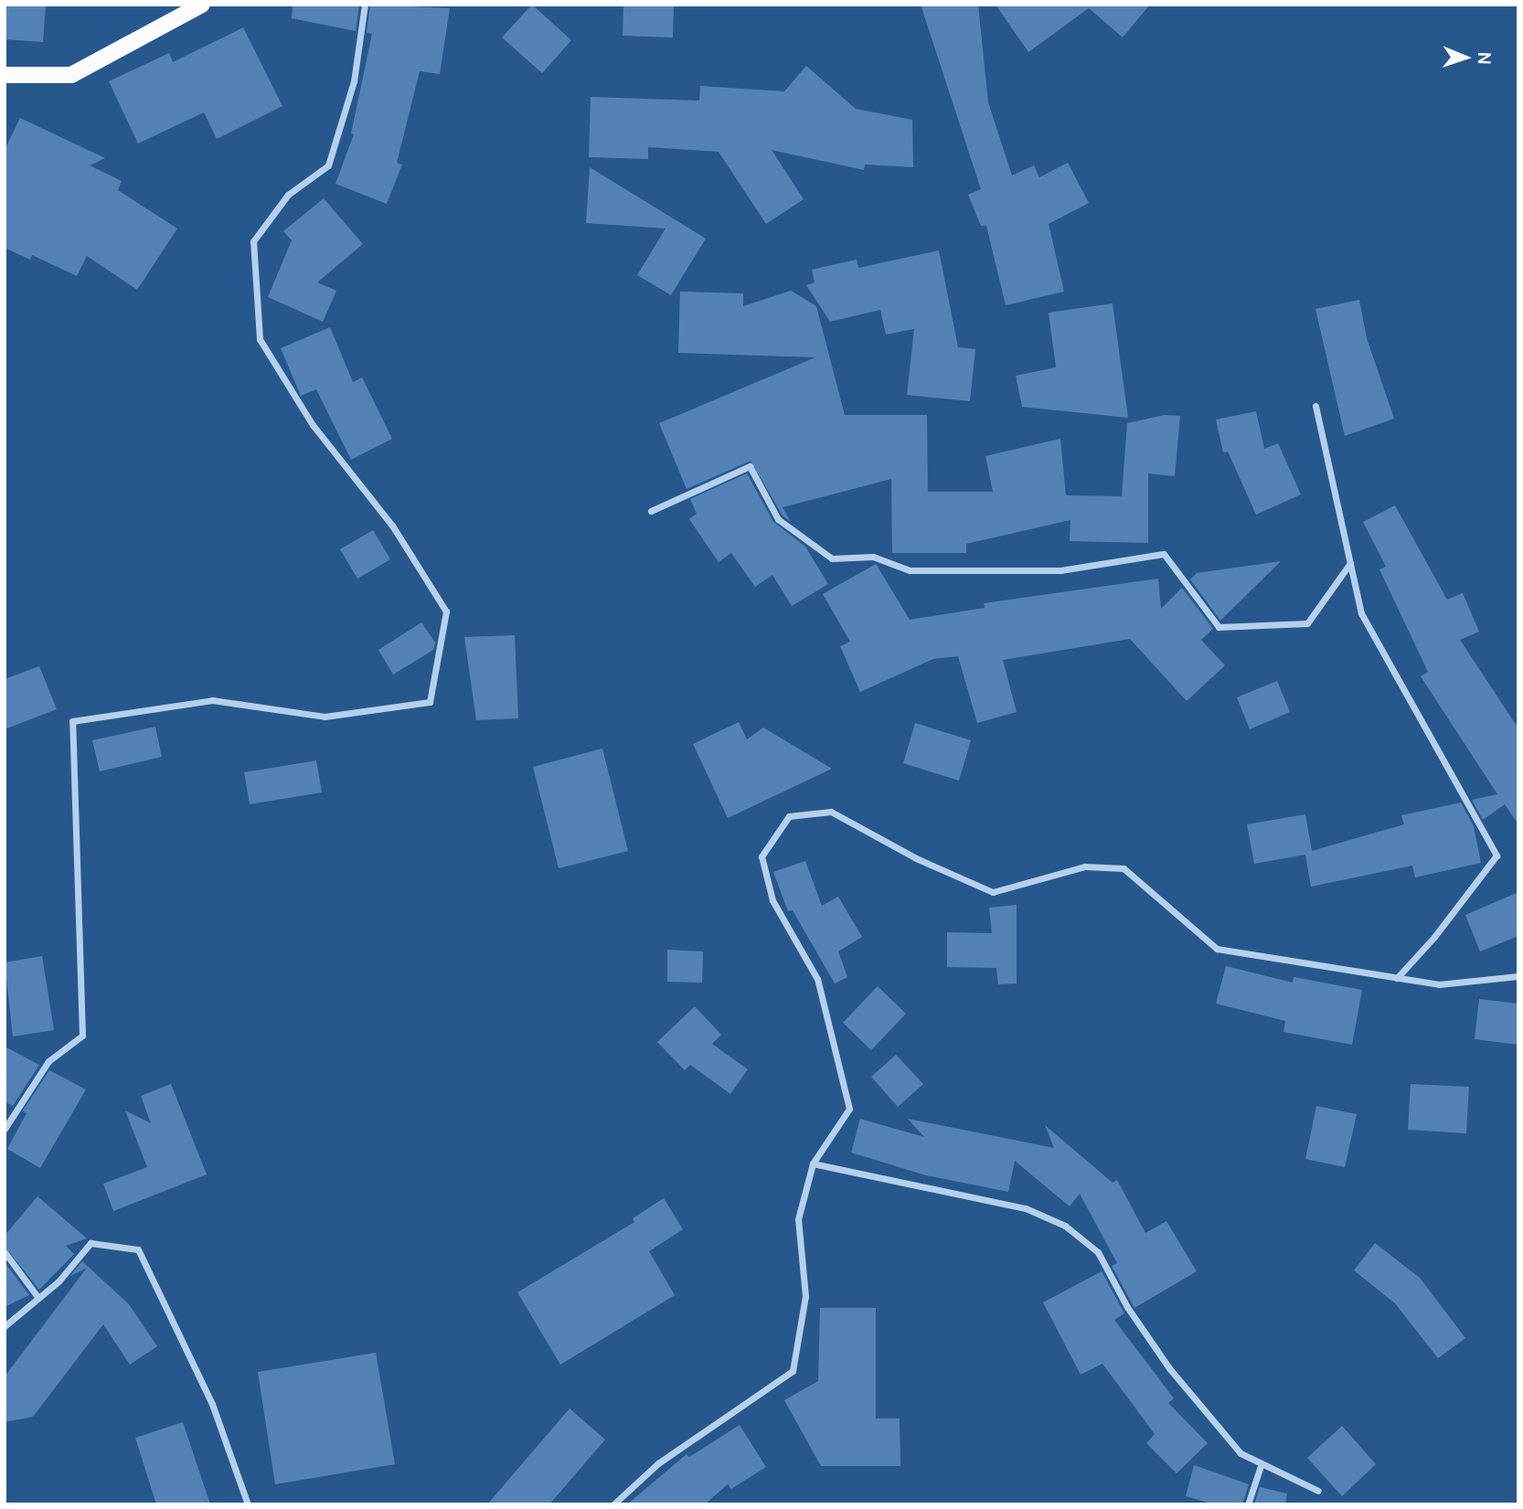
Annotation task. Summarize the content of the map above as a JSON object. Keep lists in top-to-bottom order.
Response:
{
  "north": "right"
}
